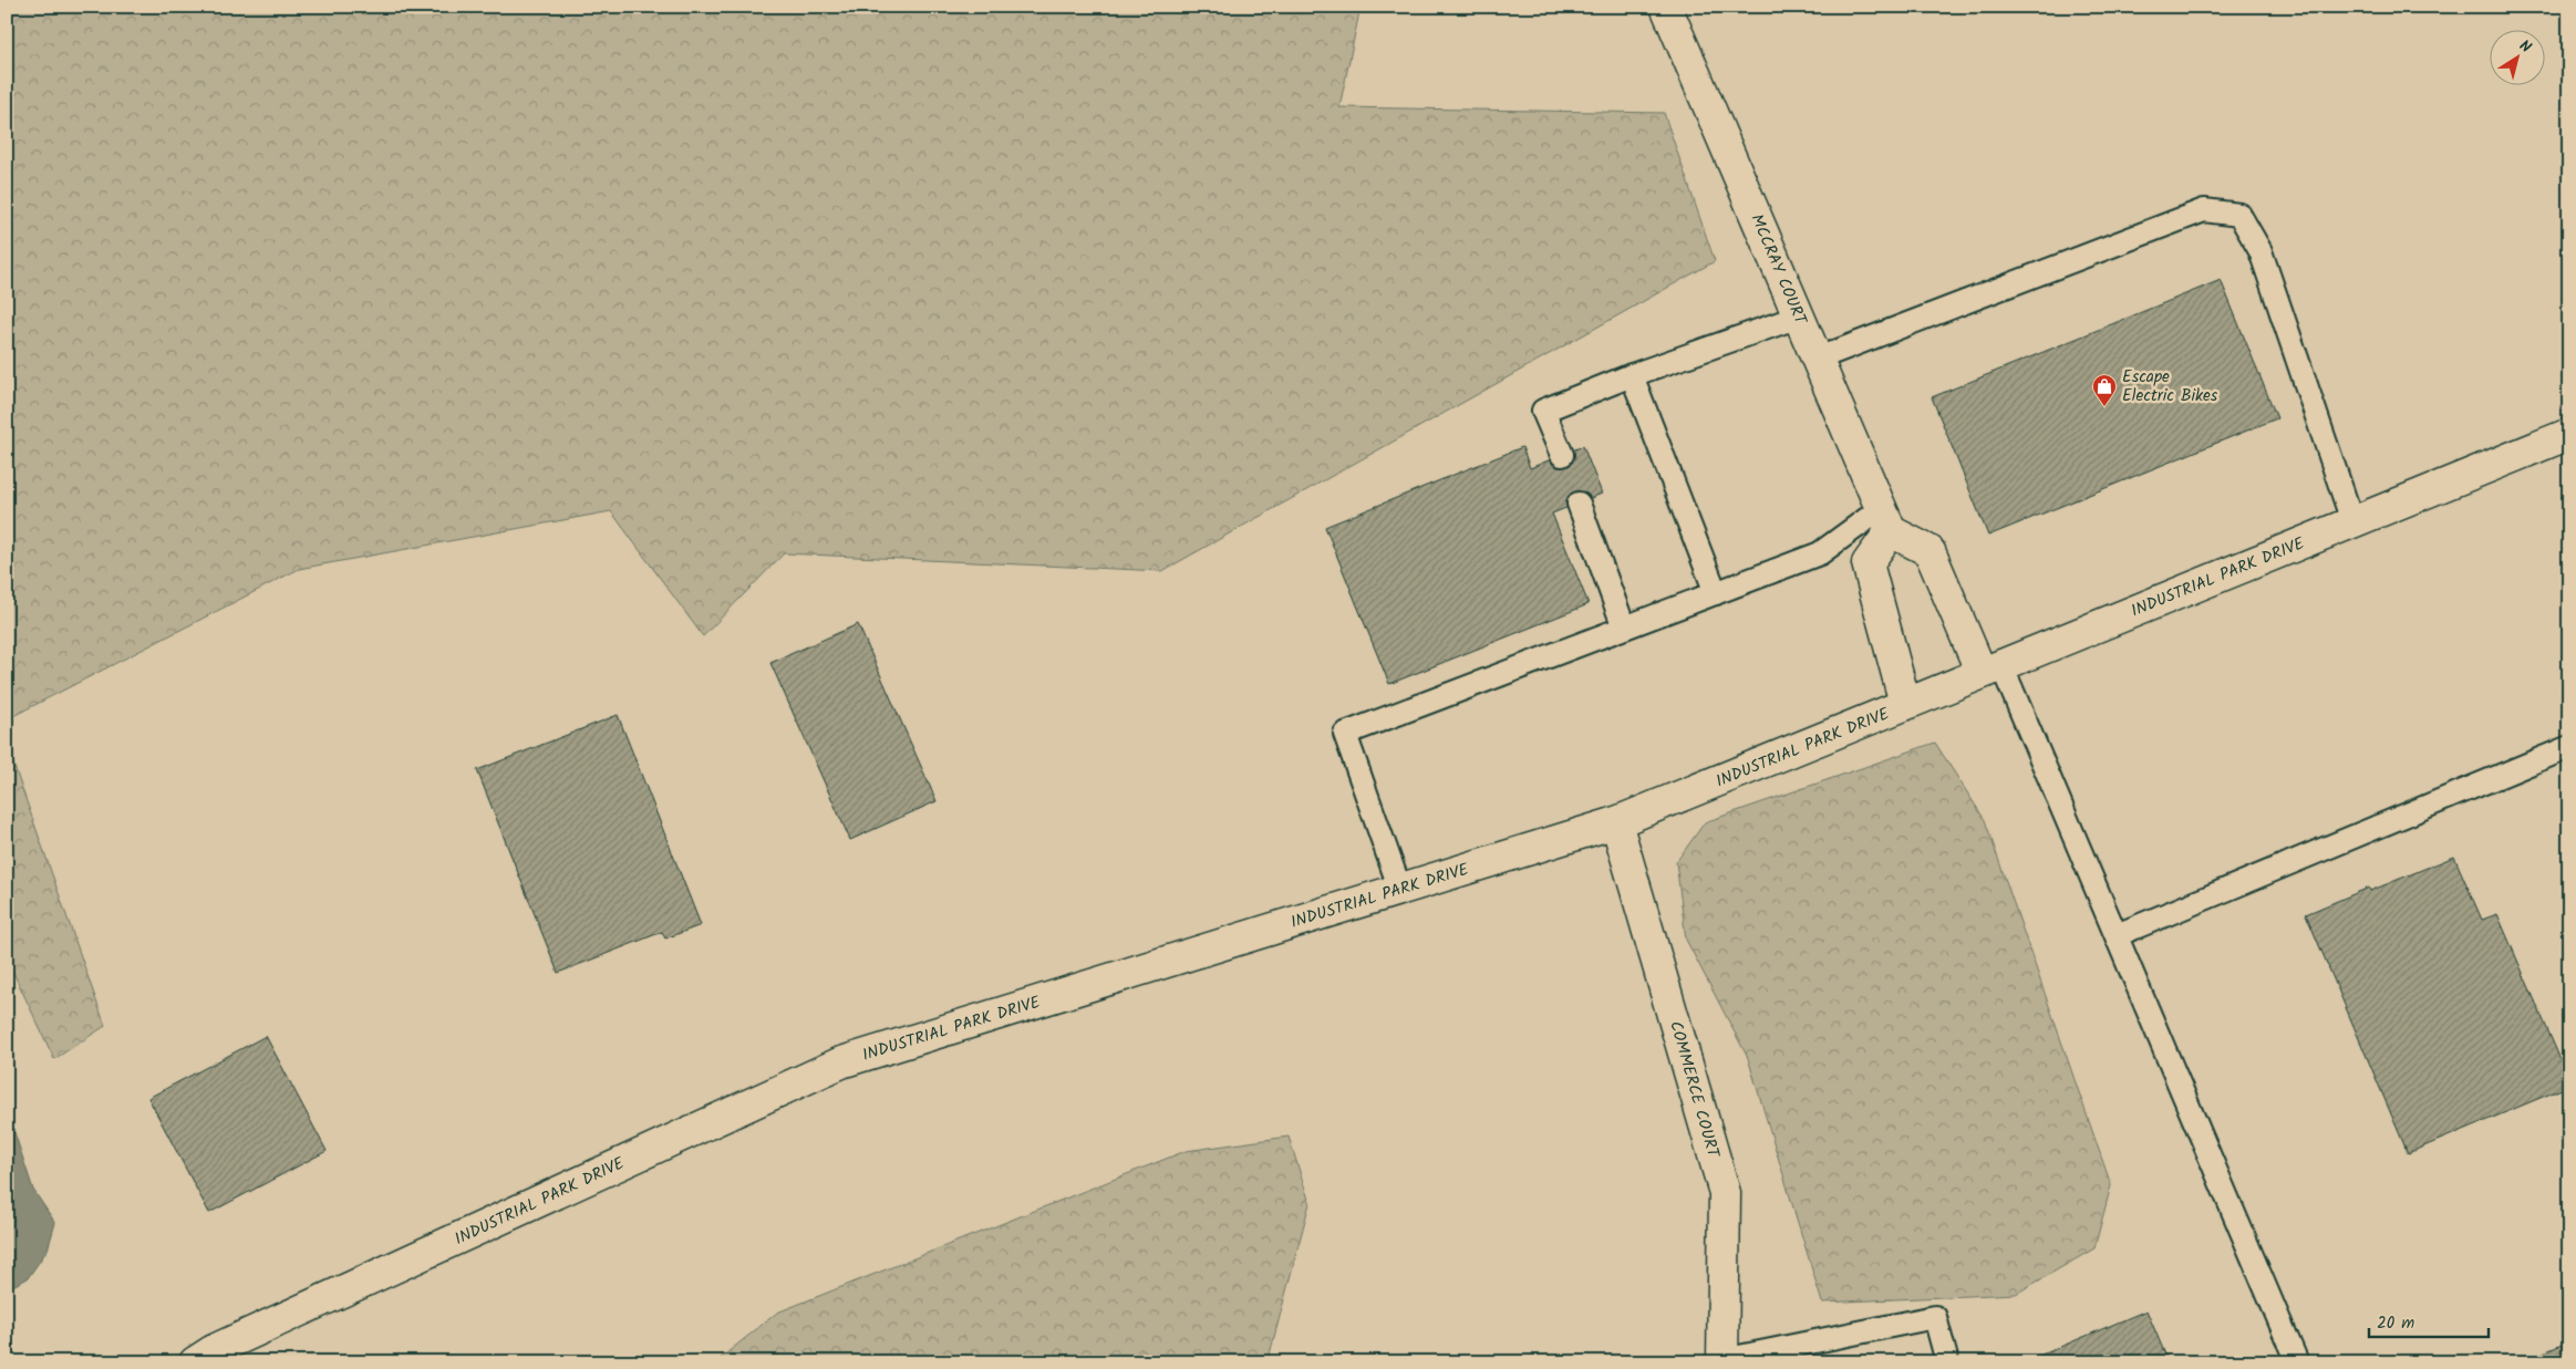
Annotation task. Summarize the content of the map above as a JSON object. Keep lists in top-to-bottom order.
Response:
{
  "streets": {
    "street": ["MCCRAY COURT", "INDUSTRIAL PARK DRIVE", "COMMERCE COURT"]
  },
  "crossings": [
    ["INDUSTRIAL PARK DRIVE", "COMMERCE COURT"]
  ],
  "places": {
    "shop": ["Escape Electric Bikes"]
  },
  "scale_bar": "20 m",
  "north": "top right"
}
